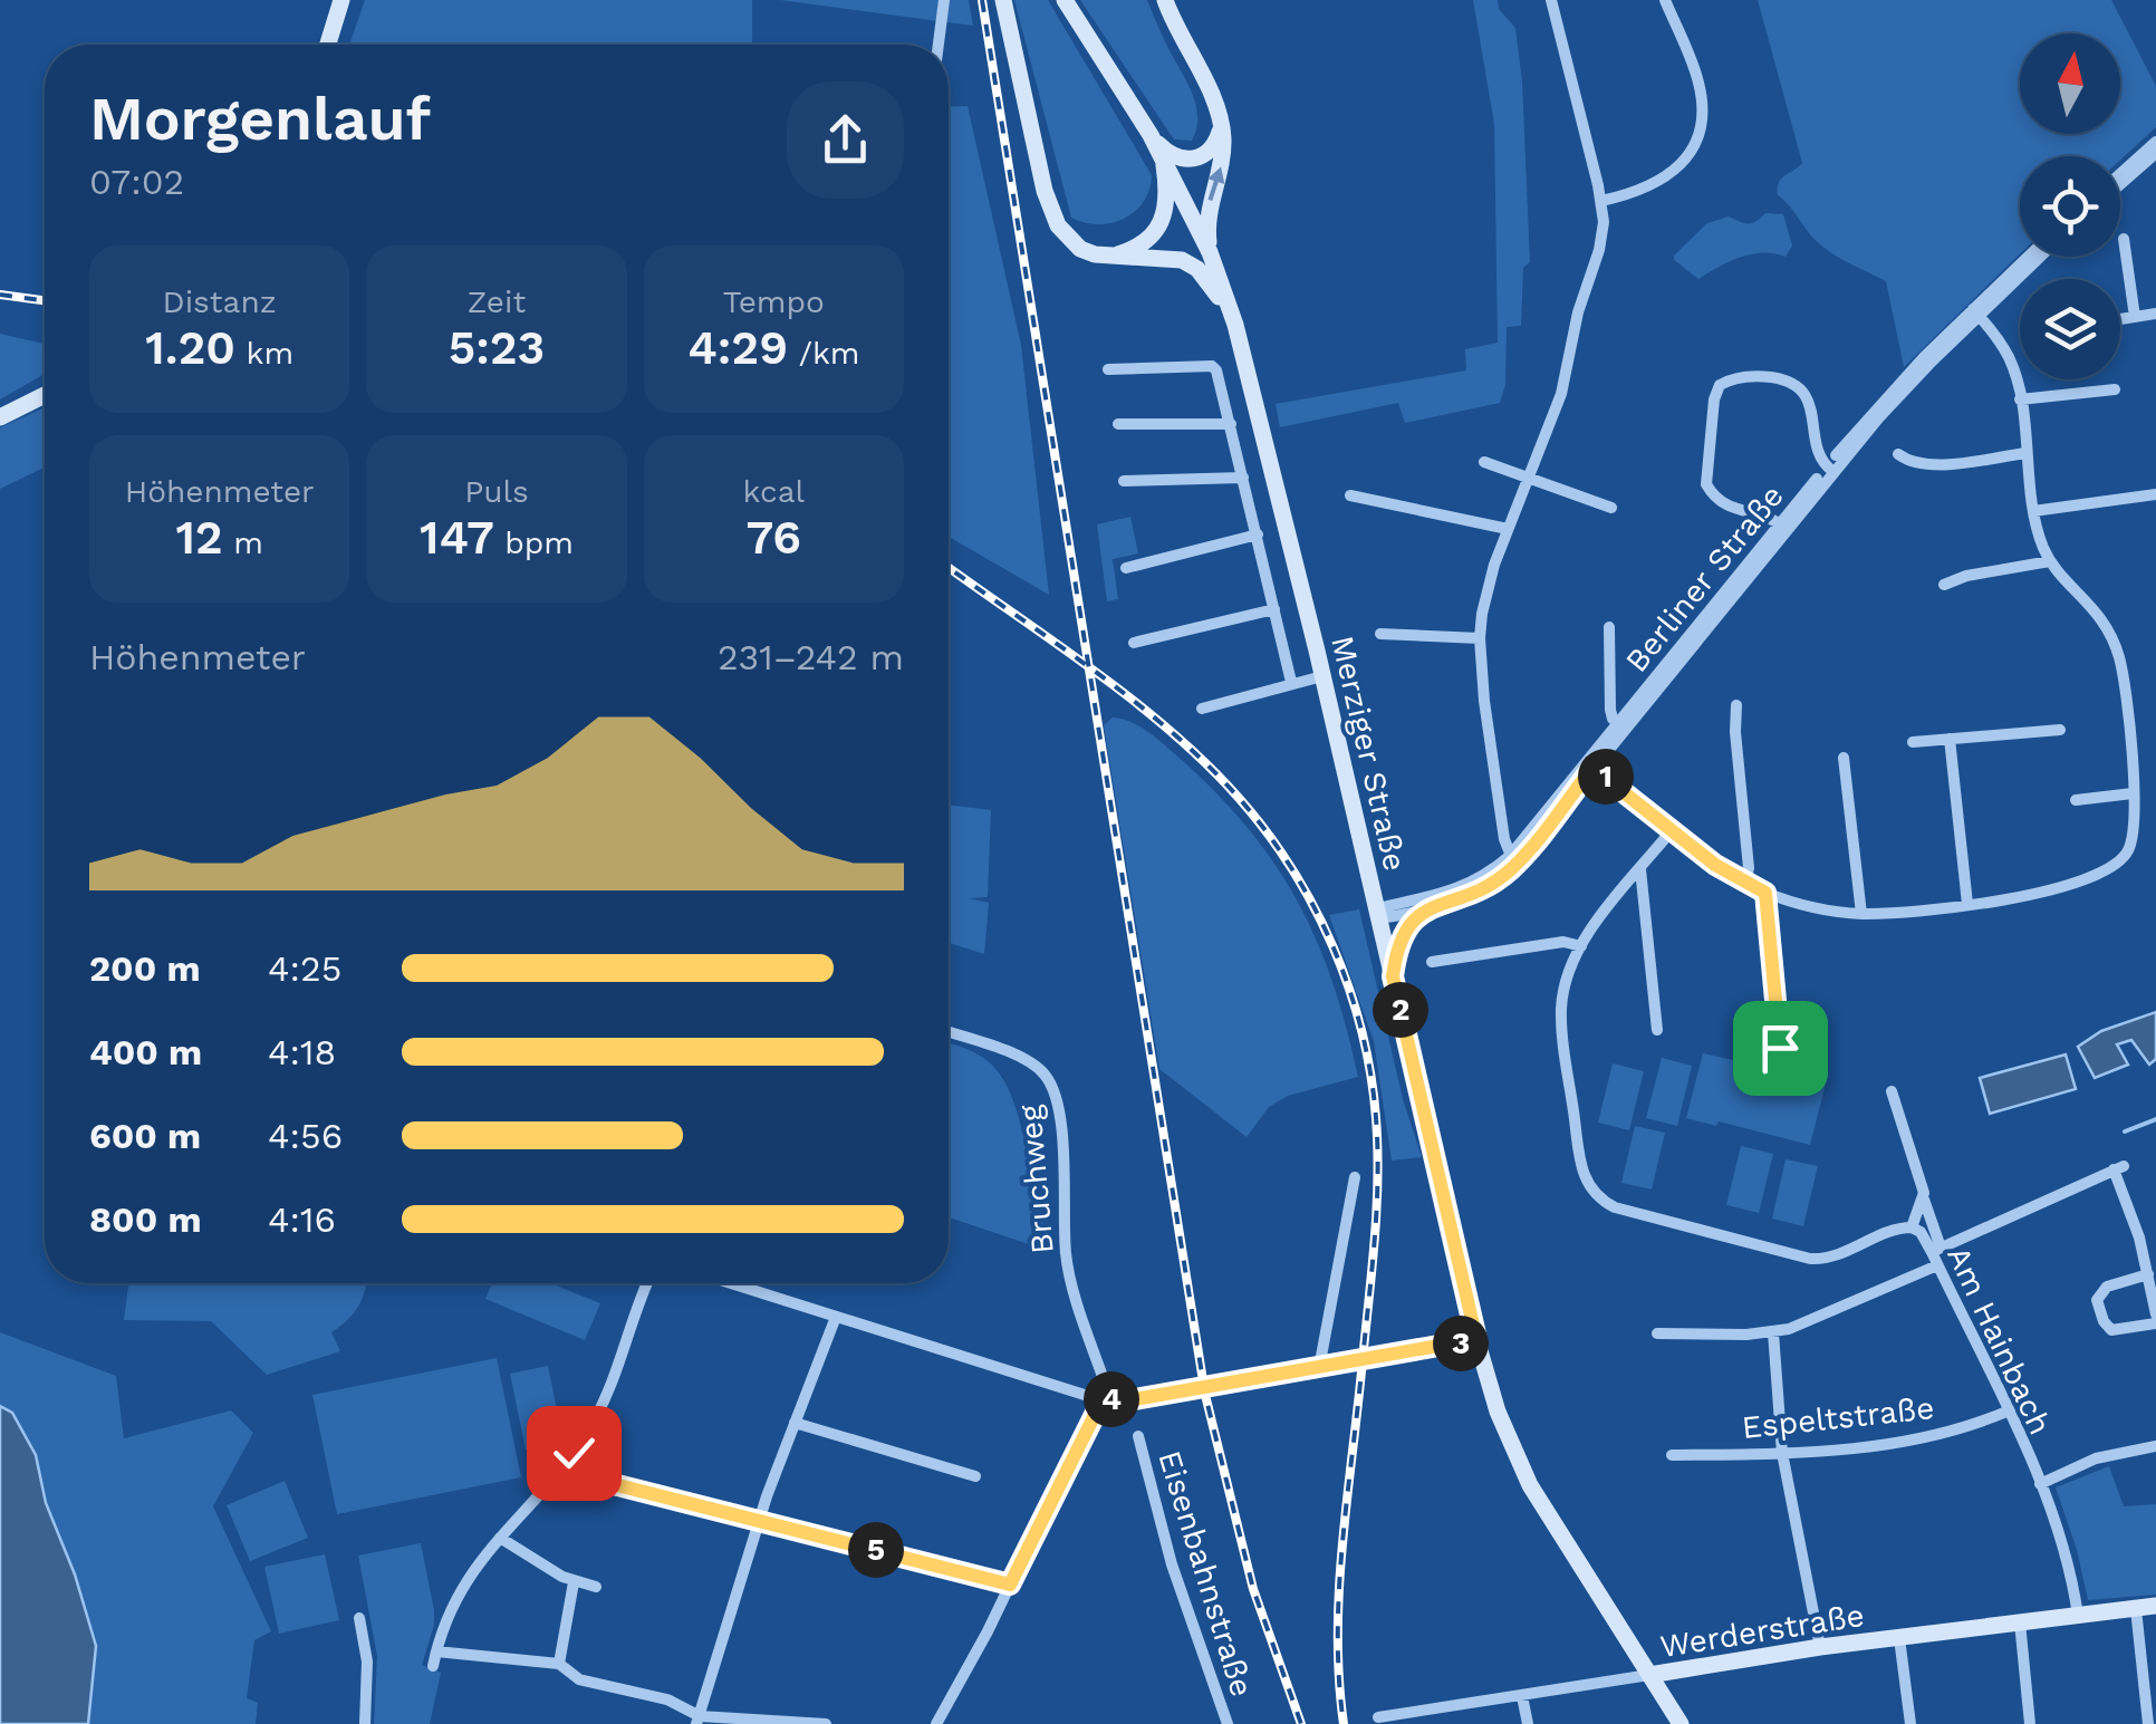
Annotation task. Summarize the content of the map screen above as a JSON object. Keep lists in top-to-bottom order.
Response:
{
  "streets": {
    "main road": ["Merziger Straße", "Werderstraße"],
    "street": [
      "Berliner Straße",
      "Bruchweg",
      "Am Hainbach",
      "Espeltstraße",
      "Eisenbahnstraße"
    ]
  },
  "crossings": [
    ["Berliner Straße", "Merziger Straße"],
    ["Merziger Straße", "Werderstraße"],
    ["Am Hainbach", "Espeltstraße"],
    ["Am Hainbach", "Werderstraße"]
  ],
  "north": "top",
  "page": {
    "heading": ["Morgenlauf", "07:02"],
    "stats": [
      ["Distanz", "1.20 km"],
      ["Zeit", "5:23"],
      ["Tempo", "4:29 /km"],
      ["Höhenmeter", "12 m"],
      ["Puls", "147 bpm"],
      ["kcal", "76"]
    ],
    "chart": ["Höhenmeter", "231–242 m"],
    "pins": [
      "1",
      "2",
      "3",
      "4",
      "5"
    ],
    "list": [
      {
        "name": "200 m",
        "note": "4:25"
      },
      {
        "name": "400 m",
        "note": "4:18"
      },
      {
        "name": "600 m",
        "note": "4:56"
      },
      {
        "name": "800 m",
        "note": "4:16"
      }
    ]
  }
}
